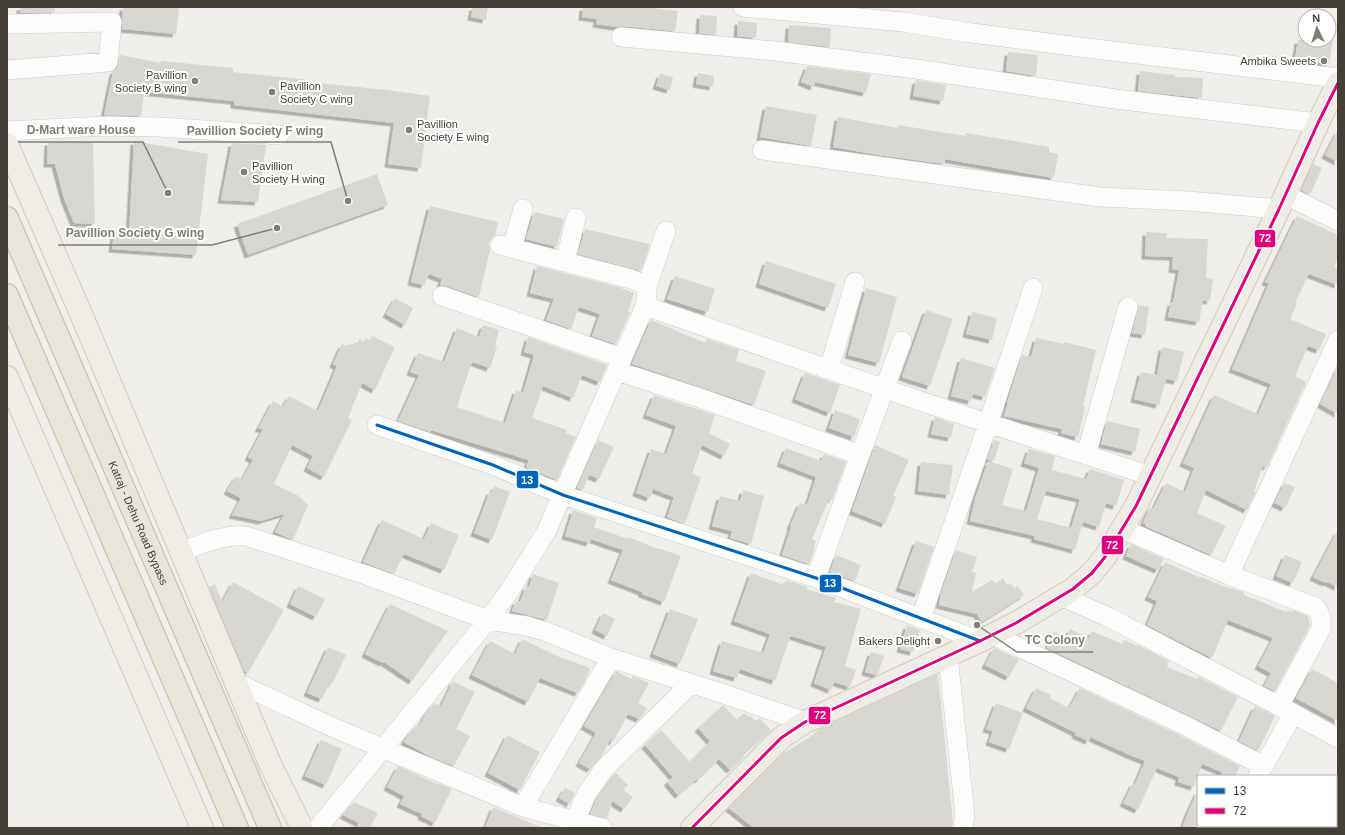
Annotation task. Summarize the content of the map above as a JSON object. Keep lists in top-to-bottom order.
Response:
{
  "streets": {
    "highway": ["Katraj - Dehu Road Bypass"]
  },
  "places": [
    "Ambika Sweets",
    "Pavillion Society B wing",
    "Pavillion Society C wing",
    "Pavillion Society E wing",
    "Pavillion Society H wing",
    "D-Mart ware House",
    "Pavillion Society F wing",
    "Pavillion Society G wing",
    "TC Colony",
    "Bakers Delight"
  ],
  "lines": ["transit line 72", "transit line 13"],
  "legend": ["13", "72"],
  "north": "top"
}
